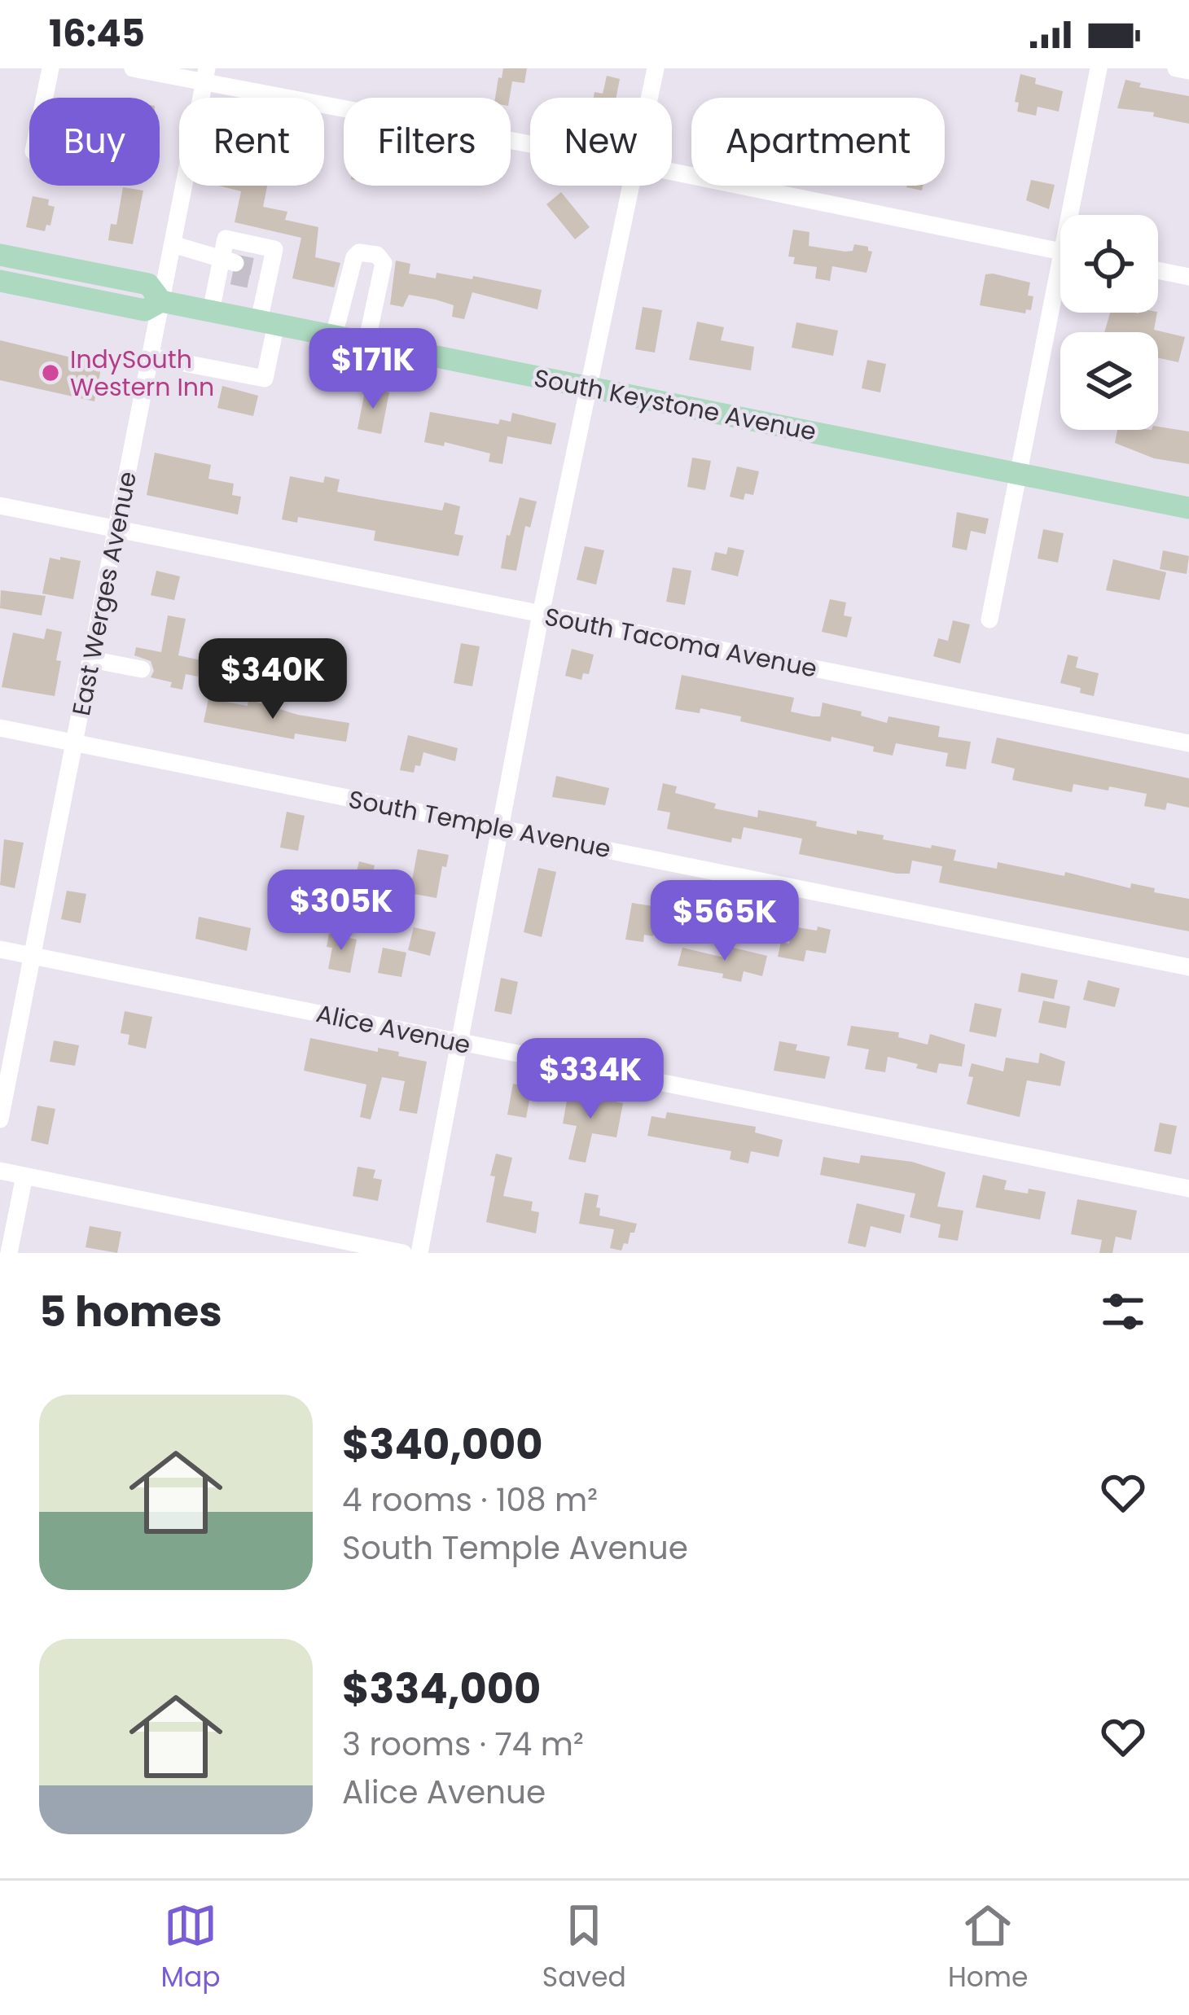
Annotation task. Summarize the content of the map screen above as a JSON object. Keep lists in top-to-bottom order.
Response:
{
  "streets": {
    "main road": ["South Keystone Avenue"],
    "street": [
      "East Werges Avenue",
      "South Tacoma Avenue",
      "South Temple Avenue",
      "Alice Avenue"
    ]
  },
  "crossings": [
    ["South Keystone Avenue", "East Werges Avenue"],
    ["East Werges Avenue", "South Tacoma Avenue"],
    ["East Werges Avenue", "South Temple Avenue"],
    ["East Werges Avenue", "Alice Avenue"]
  ],
  "places": ["IndySouth Western Inn"],
  "page": {
    "status": "16:45",
    "chip": [
      "Buy",
      "Rent",
      "Filters",
      "New",
      "Apartment"
    ],
    "price": [
      "$171K",
      "$340K",
      "$305K",
      "$565K",
      "$334K"
    ],
    "heading": "5 homes",
    "list": [
      {
        "name": "$340,000",
        "note": "4 rooms · 108 m² · South Temple Avenue"
      },
      {
        "name": "$334,000",
        "note": "3 rooms · 74 m² · Alice Avenue"
      }
    ],
    "tabs": ["Map", "Saved", "Home"]
  }
}
